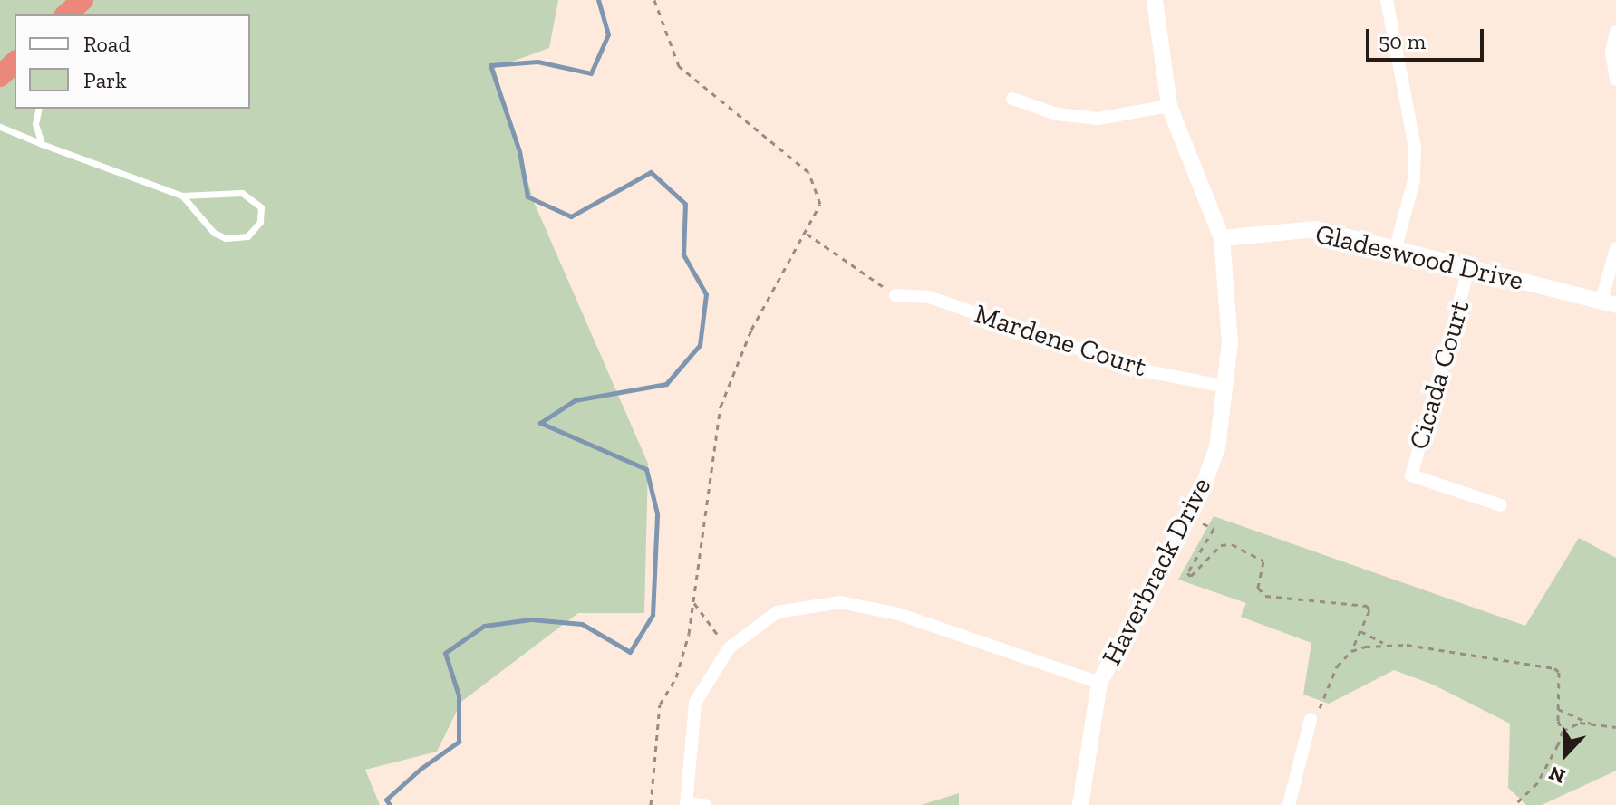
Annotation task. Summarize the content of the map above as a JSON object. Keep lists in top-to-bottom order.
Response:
{
  "streets": {
    "street": [
      "Gladeswood Drive",
      "Mardene Court",
      "Cicada Court",
      "Haverbrack Drive"
    ]
  },
  "crossings": [
    ["Gladeswood Drive", "Cicada Court"],
    ["Gladeswood Drive", "Haverbrack Drive"],
    ["Mardene Court", "Haverbrack Drive"]
  ],
  "legend": ["Road", "Park"],
  "scale_bar": "50 m",
  "north": "bottom"
}
